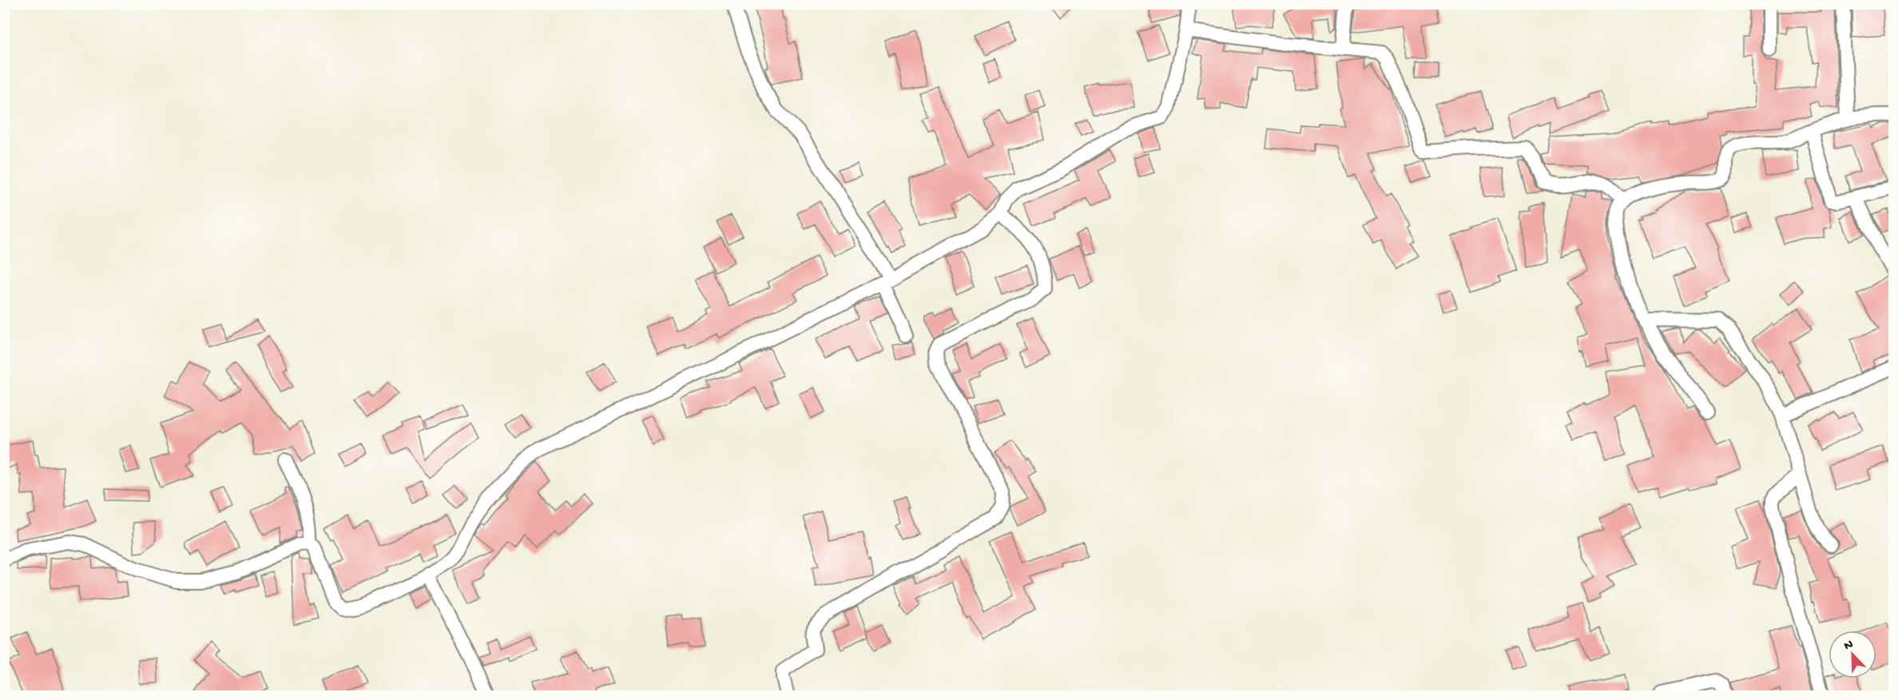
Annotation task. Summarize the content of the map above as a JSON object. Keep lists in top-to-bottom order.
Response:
{
  "north": "top left"
}
